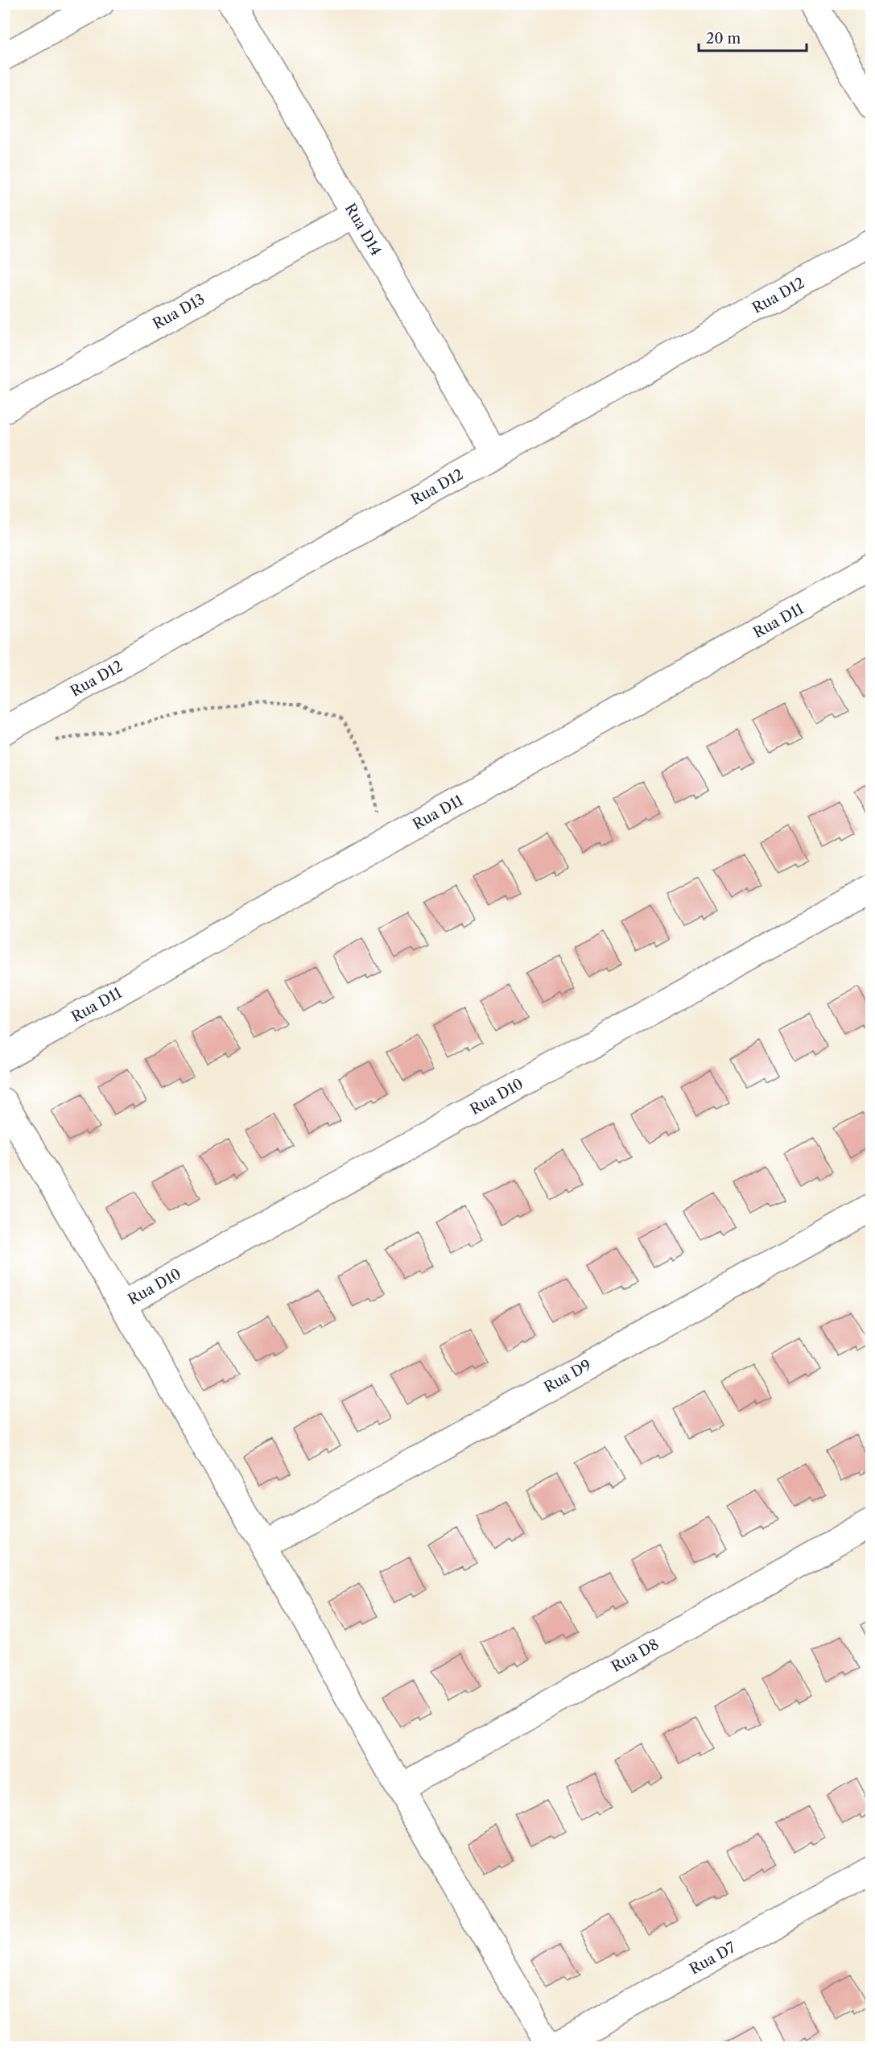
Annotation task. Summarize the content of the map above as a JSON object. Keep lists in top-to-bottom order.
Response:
{
  "streets": {
    "street": [
      "Rua D14",
      "Rua D12",
      "Rua D13",
      "Rua D11",
      "Rua D10",
      "Rua D9",
      "Rua D8",
      "Rua D7"
    ]
  },
  "crossings": [
    ["Rua D14", "Rua D12"],
    ["Rua D14", "Rua D13"]
  ],
  "scale_bar": "20 m"
}
